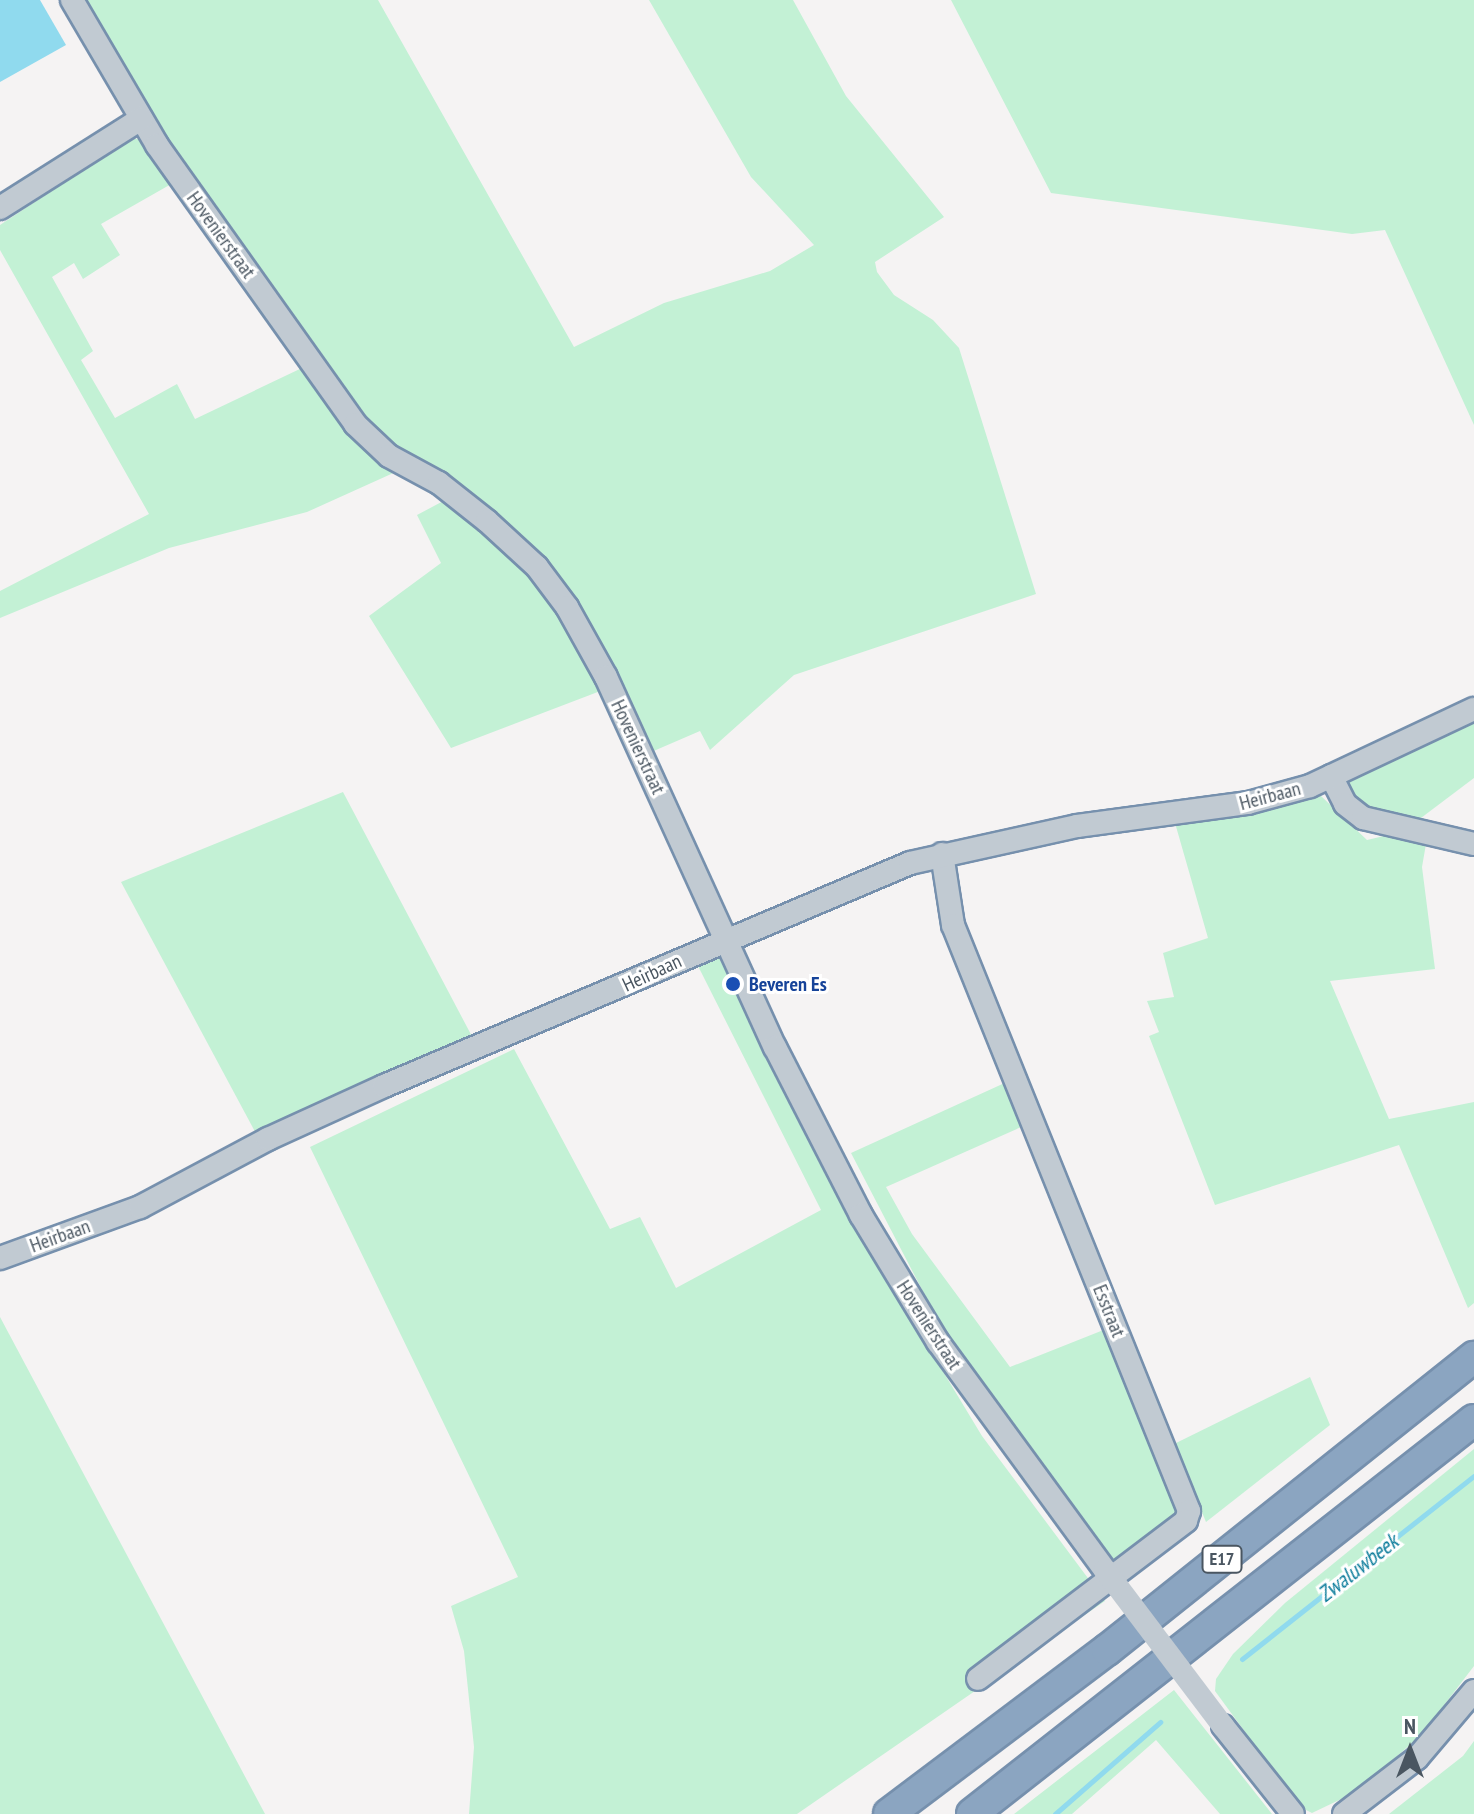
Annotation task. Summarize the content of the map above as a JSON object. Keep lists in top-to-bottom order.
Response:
{
  "streets": {
    "highway": ["E17"],
    "street": ["Hovenierstraat", "Heirbaan", "Esstraat"]
  },
  "crossings": [
    ["Hovenierstraat", "Heirbaan"],
    ["Heirbaan", "Esstraat"]
  ],
  "water": ["Zwaluwbeek"],
  "places": ["Beveren Es"],
  "north": "top"
}
